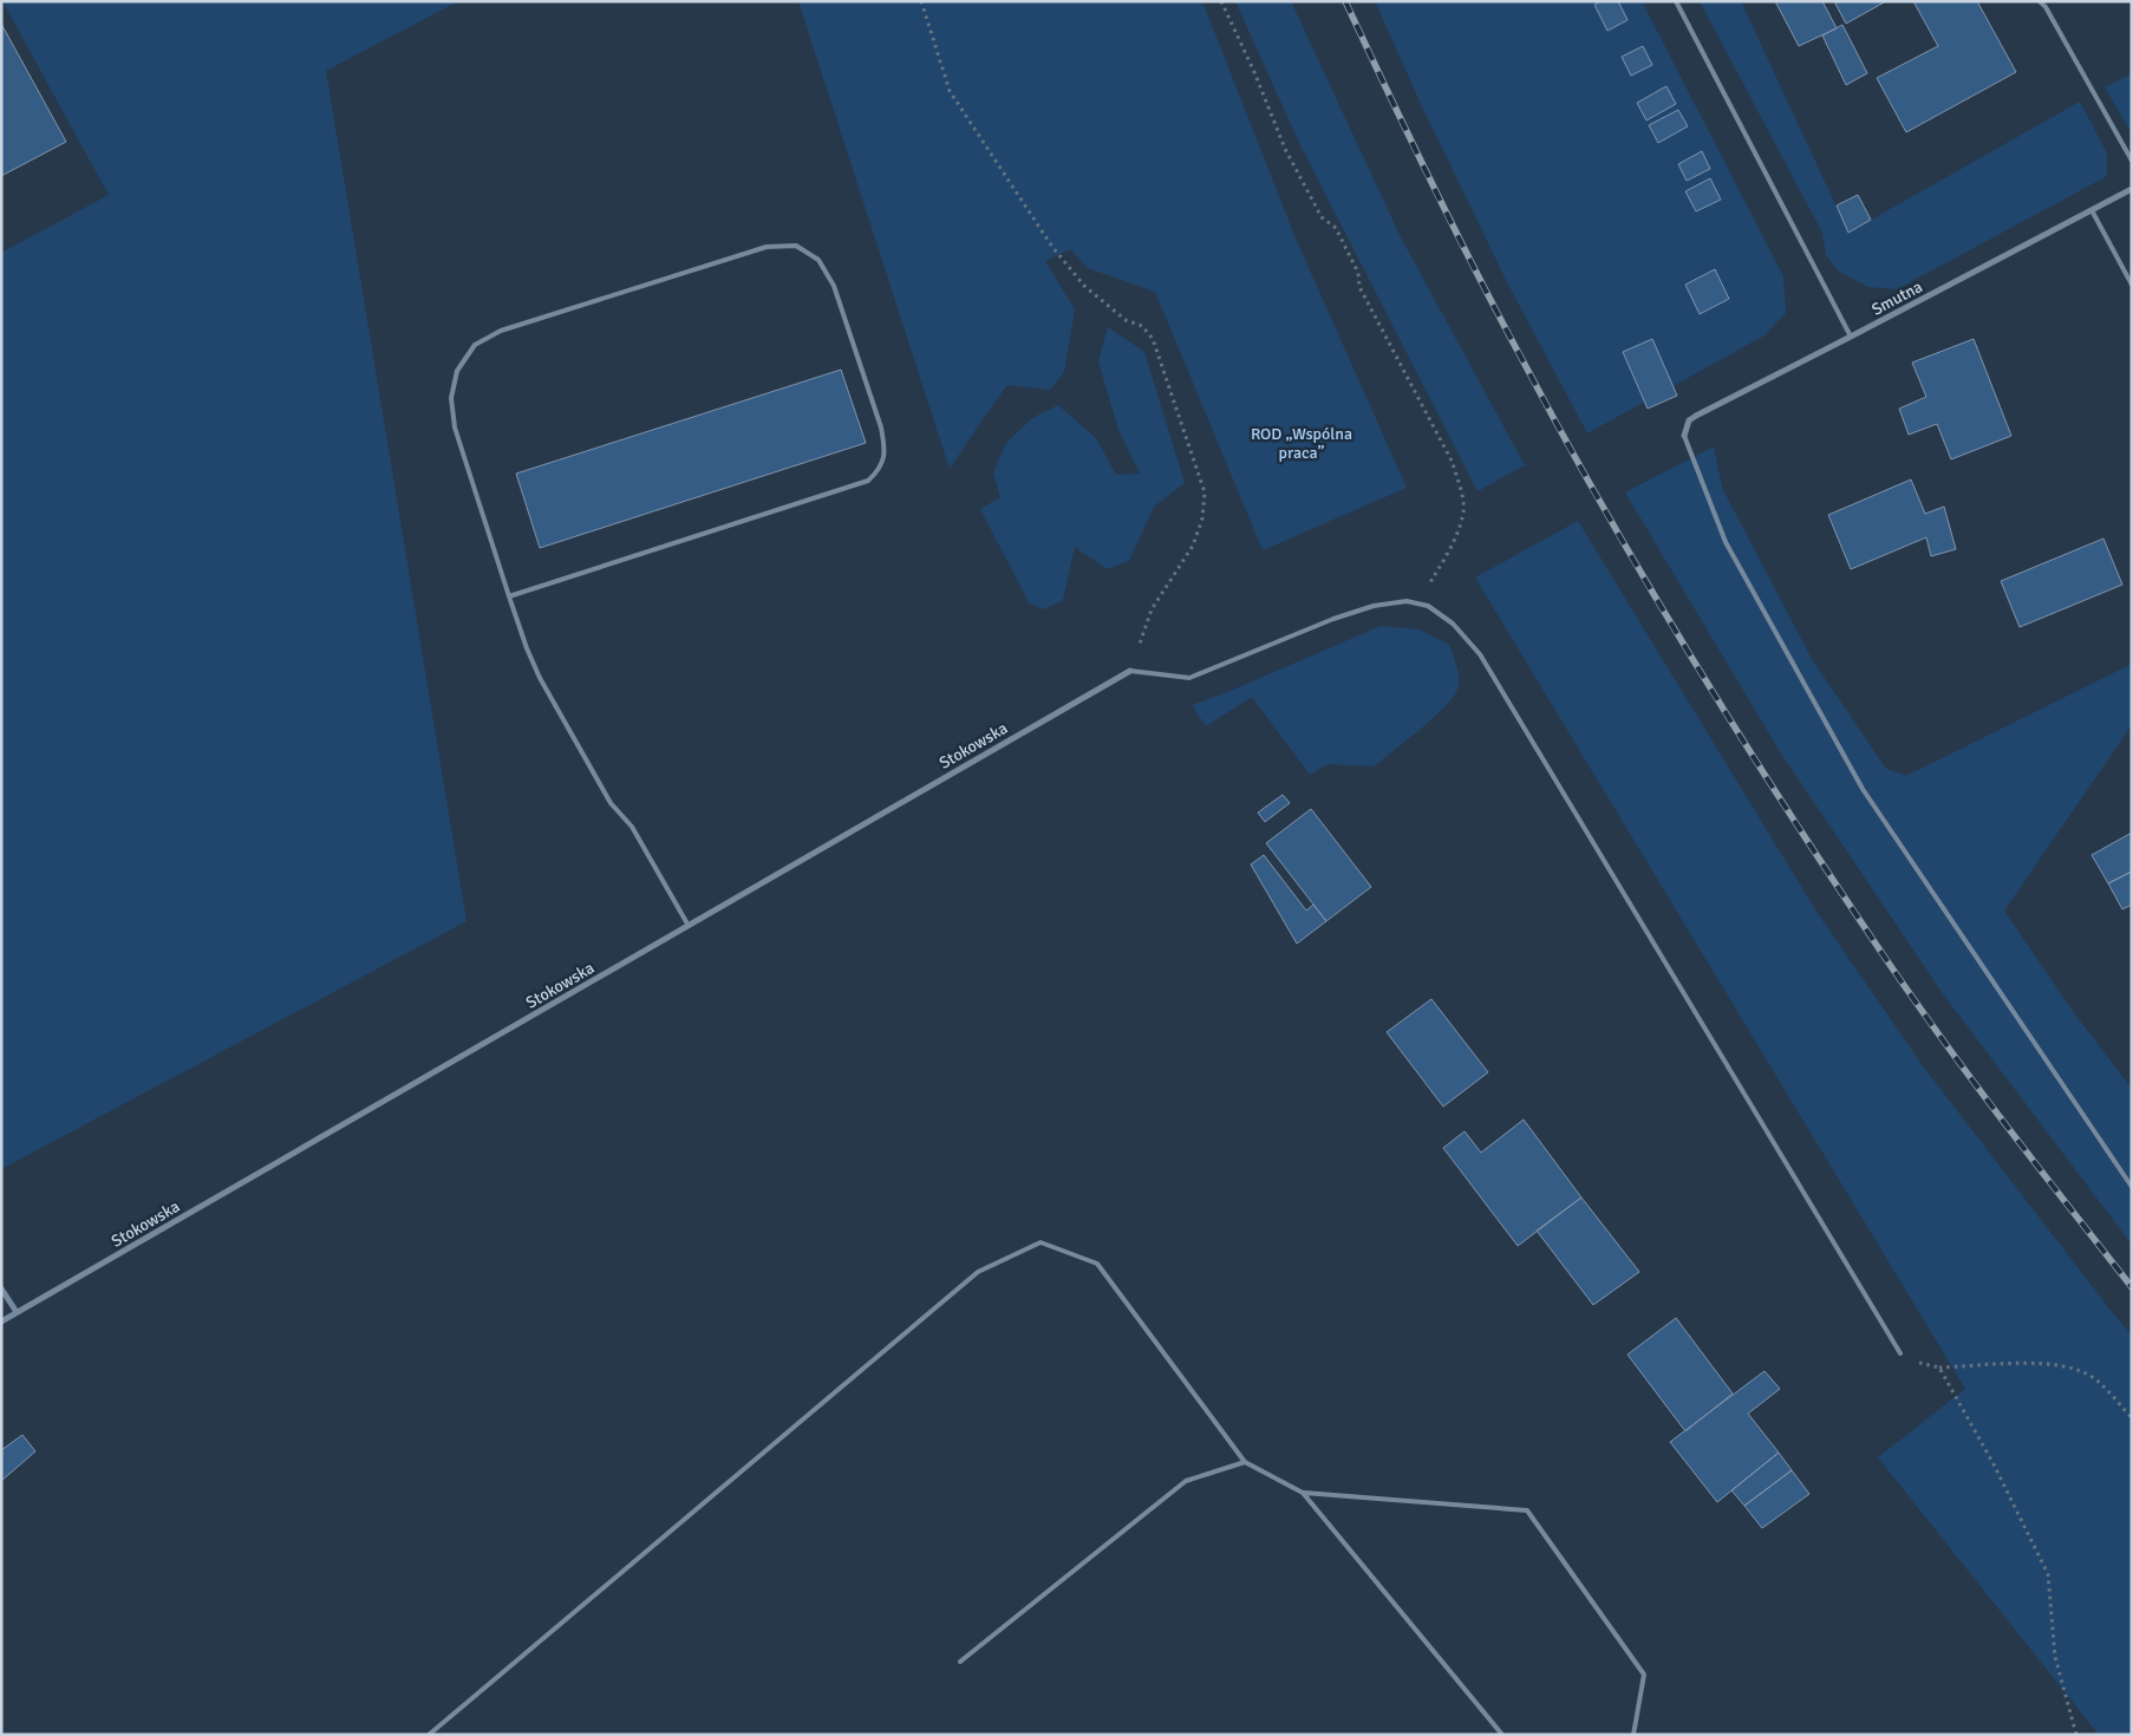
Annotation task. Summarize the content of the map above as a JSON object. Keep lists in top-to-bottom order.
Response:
{
  "streets": {
    "street": ["Smutna", "Stokowska"]
  },
  "parks": ["ROD „Wspólna praca”"]
}
